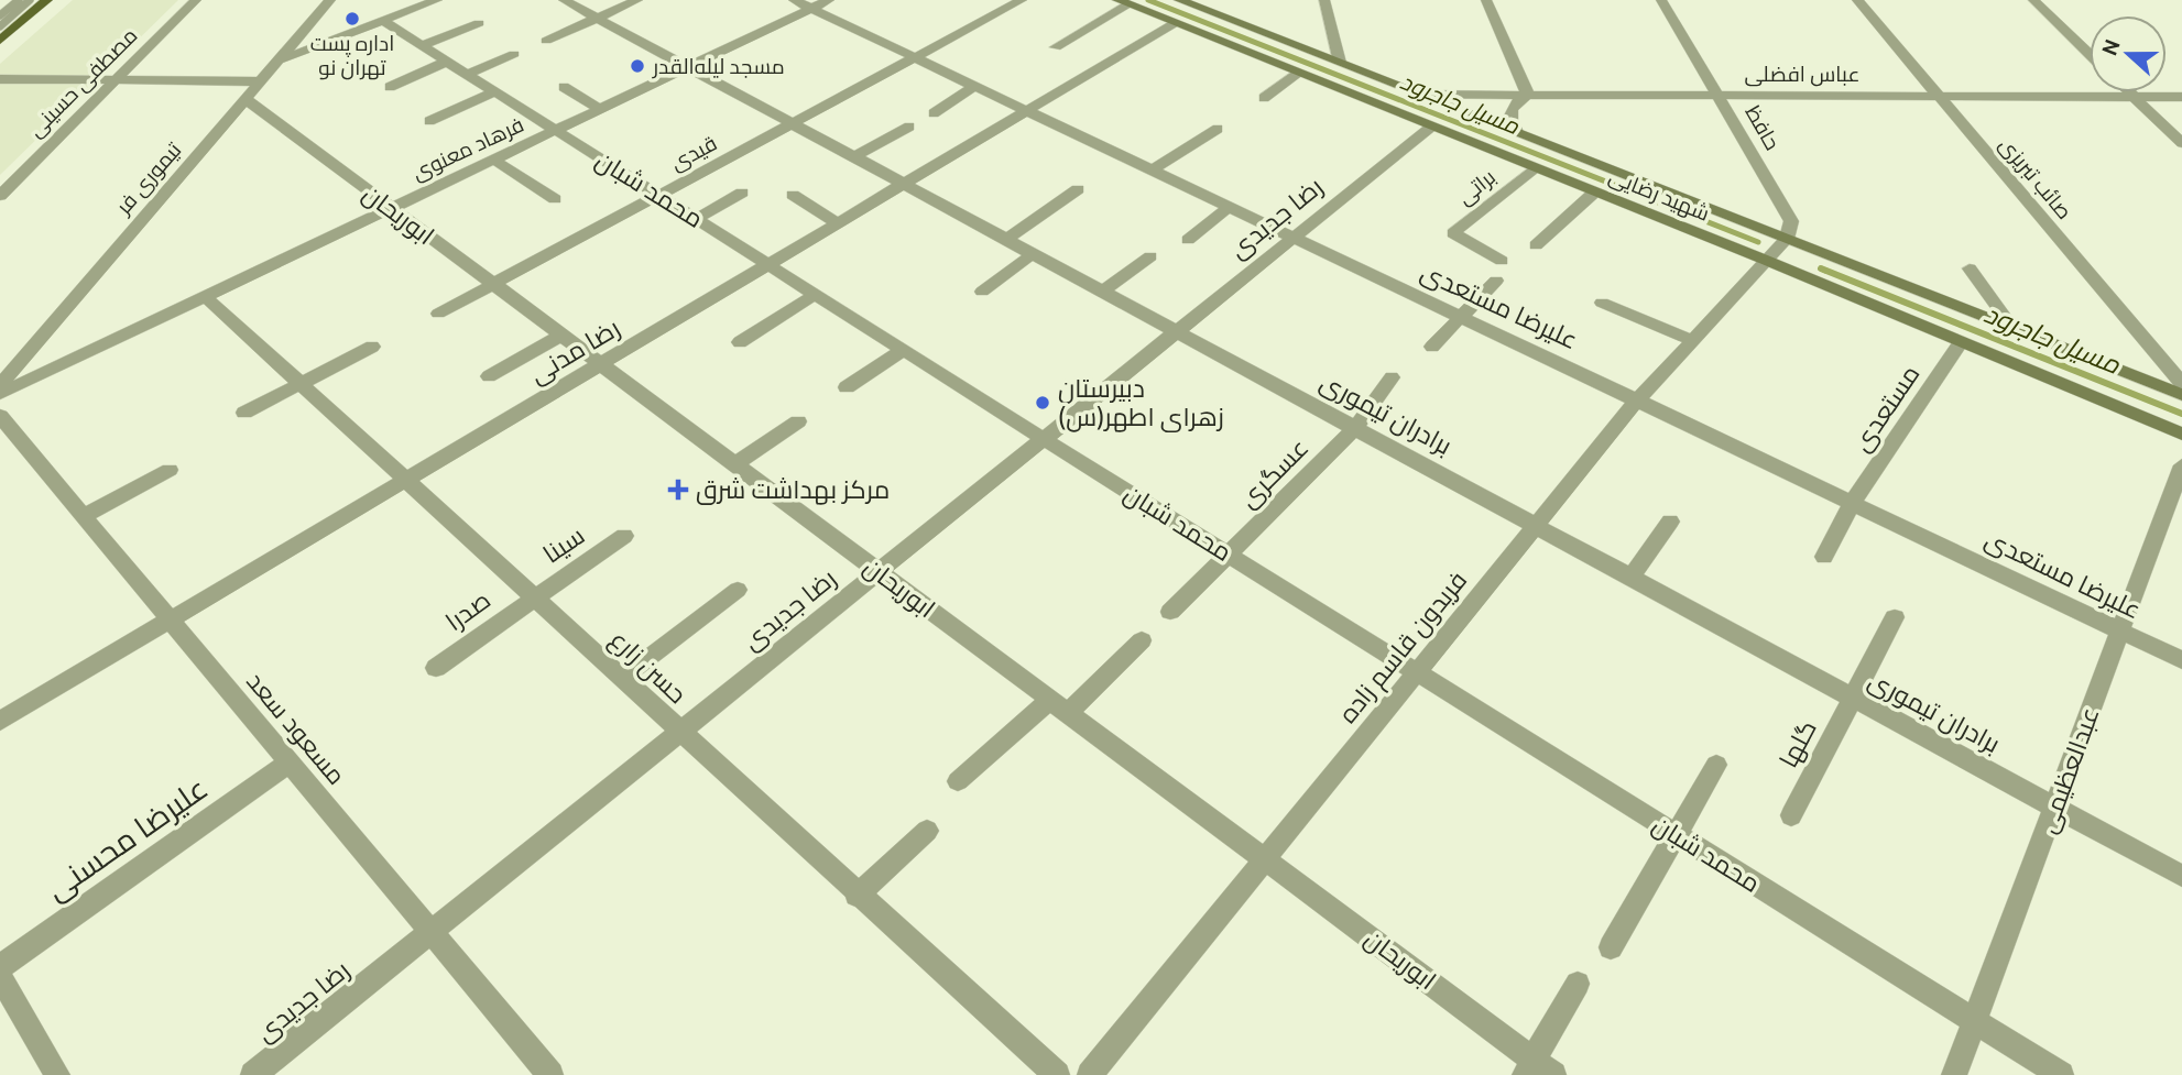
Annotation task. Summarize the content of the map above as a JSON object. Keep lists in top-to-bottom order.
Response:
{
  "streets": {
    "main road": ["شهید رضایی"],
    "street": [
      "عباس افضلی",
      "مصطفی حسینی",
      "حافظ",
      "فرهاد معنوی",
      "قیدی",
      "تیموری فر",
      "صائب تبریزی",
      "براتی",
      "محمد شبان",
      "ابوریحان",
      "رضا جدیدی",
      "علیرضا مستعدی",
      "رضا مدنی",
      "مستعدی",
      "برادران تیموری",
      "عسگری",
      "سینا",
      "صدرا",
      "فریدون قاسم زاده",
      "حسن زارع",
      "مسعود سعد",
      "گلها",
      "عبدالعظیمی",
      "علیرضا محسنی"
    ]
  },
  "crossings": [
    ["عباس افضلی", "حافظ"],
    ["عباس افضلی", "صائب تبریزی"],
    ["عباس افضلی", "شهید رضایی"],
    ["حافظ", "شهید رضایی"],
    ["حافظ", "فریدون قاسم زاده"],
    ["فرهاد معنوی", "محمد شبان"],
    ["فرهاد معنوی", "ابوریحان"],
    ["فرهاد معنوی", "علیرضا مستعدی"],
    ["فرهاد معنوی", "برادران تیموری"],
    ["فرهاد معنوی", "حسن زارع"],
    ["قیدی", "محمد شبان"],
    ["قیدی", "ابوریحان"],
    ["قیدی", "علیرضا مستعدی"],
    ["قیدی", "برادران تیموری"],
    ["تیموری فر", "ابوریحان"],
    ["براتی", "شهید رضایی"],
    ["محمد شبان", "رضا جدیدی"],
    ["محمد شبان", "رضا مدنی"],
    ["محمد شبان", "عسگری"],
    ["محمد شبان", "فریدون قاسم زاده"],
    ["محمد شبان", "عبدالعظیمی"],
    ["شهید رضایی", "رضا جدیدی"],
    ["شهید رضایی", "رضا مدنی"],
    ["شهید رضایی", "مستعدی"],
    ["شهید رضایی", "فریدون قاسم زاده"],
    ["ابوریحان", "رضا جدیدی"],
    ["ابوریحان", "رضا مدنی"],
    ["ابوریحان", "فریدون قاسم زاده"],
    ["رضا جدیدی", "علیرضا مستعدی"],
    ["رضا جدیدی", "برادران تیموری"],
    ["رضا جدیدی", "حسن زارع"],
    ["رضا جدیدی", "مسعود سعد"],
    ["علیرضا مستعدی", "رضا مدنی"],
    ["علیرضا مستعدی", "مستعدی"],
    ["علیرضا مستعدی", "فریدون قاسم زاده"],
    ["علیرضا مستعدی", "عبدالعظیمی"],
    ["رضا مدنی", "برادران تیموری"],
    ["رضا مدنی", "حسن زارع"],
    ["رضا مدنی", "مسعود سعد"],
    ["برادران تیموری", "عسگری"],
    ["برادران تیموری", "فریدون قاسم زاده"],
    ["برادران تیموری", "گلها"],
    ["برادران تیموری", "عبدالعظیمی"],
    ["سینا", "صدرا"],
    ["سینا", "حسن زارع"],
    ["صدرا", "حسن زارع"],
    ["مسعود سعد", "علیرضا محسنی"]
  ],
  "water": ["مسیل جاجرود"],
  "places": {
    "other": ["اداره پست تهران نو", "مسجد لیله‌القدر", "دبیرستان زهرای اطهر(س)"],
    "health": ["مرکز بهداشت شرق"]
  },
  "north": "left"
}
